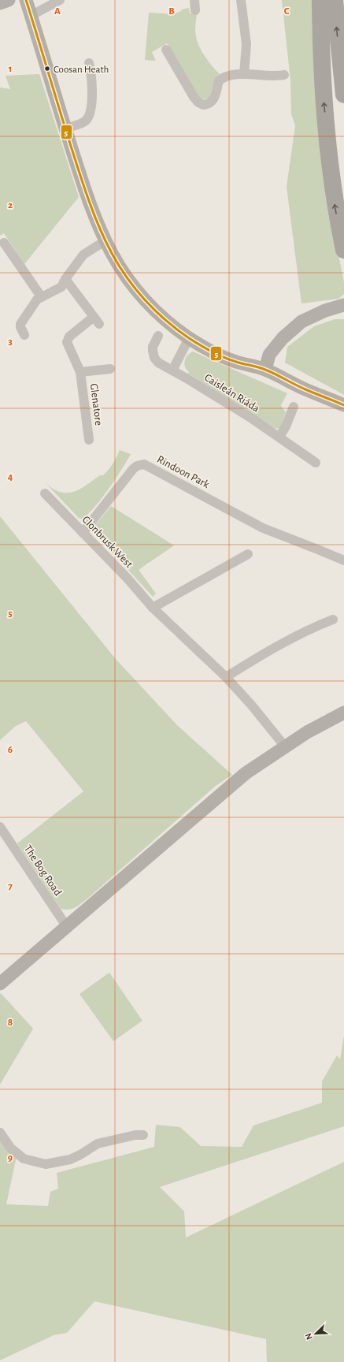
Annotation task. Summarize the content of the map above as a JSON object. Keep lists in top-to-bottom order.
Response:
{
  "streets": {
    "street": [
      "Caisleán Riáda",
      "Glenatore",
      "Rindoon Park",
      "Clonbrusk West",
      "The Bog Road"
    ]
  },
  "crossings": [
    ["Rindoon Park", "Clonbrusk West"]
  ],
  "places": ["Coosan Heath"],
  "lines": ["transit line 5"],
  "north": "bottom left",
  "grid": {
    "columns": ["A", "B", "C"],
    "rows": [
      "1",
      "2",
      "3",
      "4",
      "5",
      "6",
      "7",
      "8",
      "9"
    ]
  }
}
